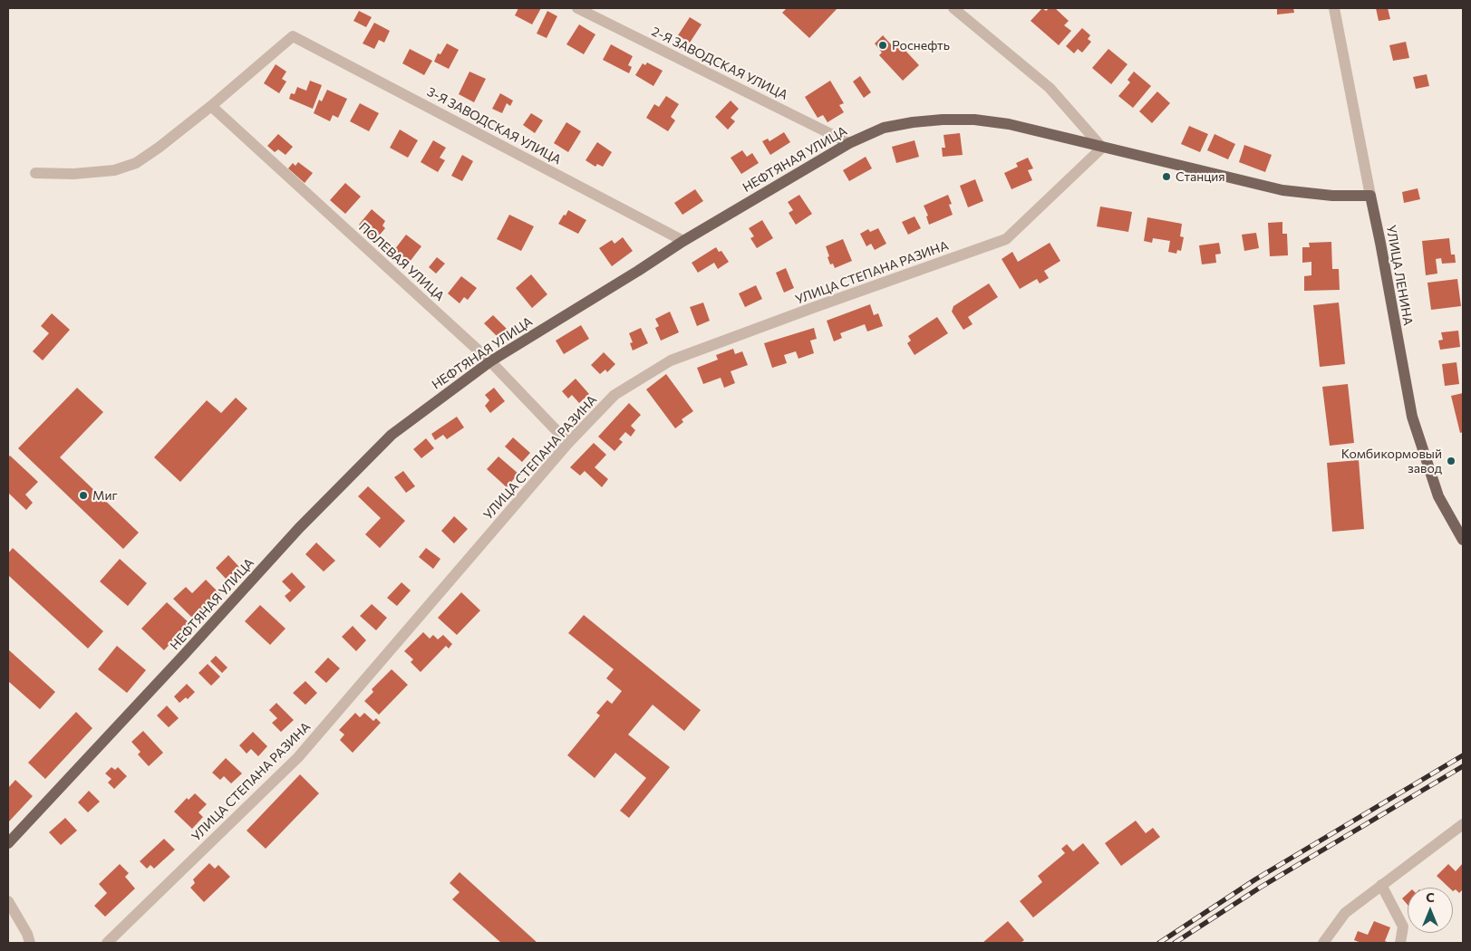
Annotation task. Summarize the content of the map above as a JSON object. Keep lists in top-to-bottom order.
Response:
{
  "streets": {
    "main road": ["НЕФТЯНАЯ УЛИЦА", "УЛИЦА ЛЕНИНА"],
    "street": [
      "2-Я ЗАВОДСКАЯ УЛИЦА",
      "3-Я ЗАВОДСКАЯ УЛИЦА",
      "ПОЛЕВАЯ УЛИЦА",
      "УЛИЦА СТЕПАНА РАЗИНА"
    ]
  },
  "crossings": [
    ["2-Я ЗАВОДСКАЯ УЛИЦА", "НЕФТЯНАЯ УЛИЦА"],
    ["3-Я ЗАВОДСКАЯ УЛИЦА", "НЕФТЯНАЯ УЛИЦА"],
    ["3-Я ЗАВОДСКАЯ УЛИЦА", "ПОЛЕВАЯ УЛИЦА"],
    ["НЕФТЯНАЯ УЛИЦА", "ПОЛЕВАЯ УЛИЦА"],
    ["НЕФТЯНАЯ УЛИЦА", "УЛИЦА СТЕПАНА РАЗИНА"],
    ["НЕФТЯНАЯ УЛИЦА", "УЛИЦА ЛЕНИНА"],
    ["ПОЛЕВАЯ УЛИЦА", "УЛИЦА СТЕПАНА РАЗИНА"]
  ],
  "places": [
    "Роснефть",
    "Станция",
    "Комбикормовый завод",
    "Миг"
  ],
  "north": "top"
}
